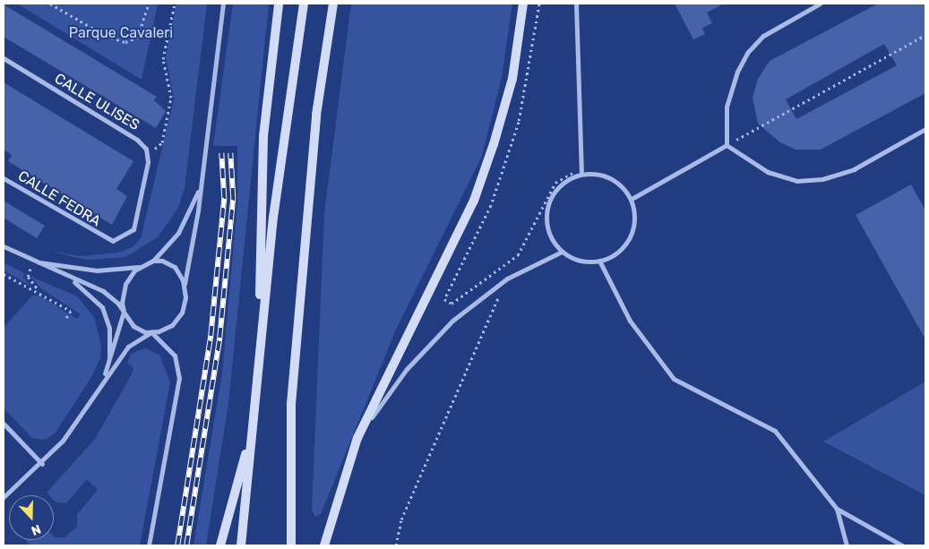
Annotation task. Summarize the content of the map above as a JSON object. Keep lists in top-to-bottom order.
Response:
{
  "streets": {
    "street": ["CALLE ULISES", "CALLE FEDRA"]
  },
  "crossings": [
    ["CALLE ULISES", "CALLE FEDRA"]
  ],
  "parks": ["Parque Cavaleri"],
  "north": "bottom"
}
